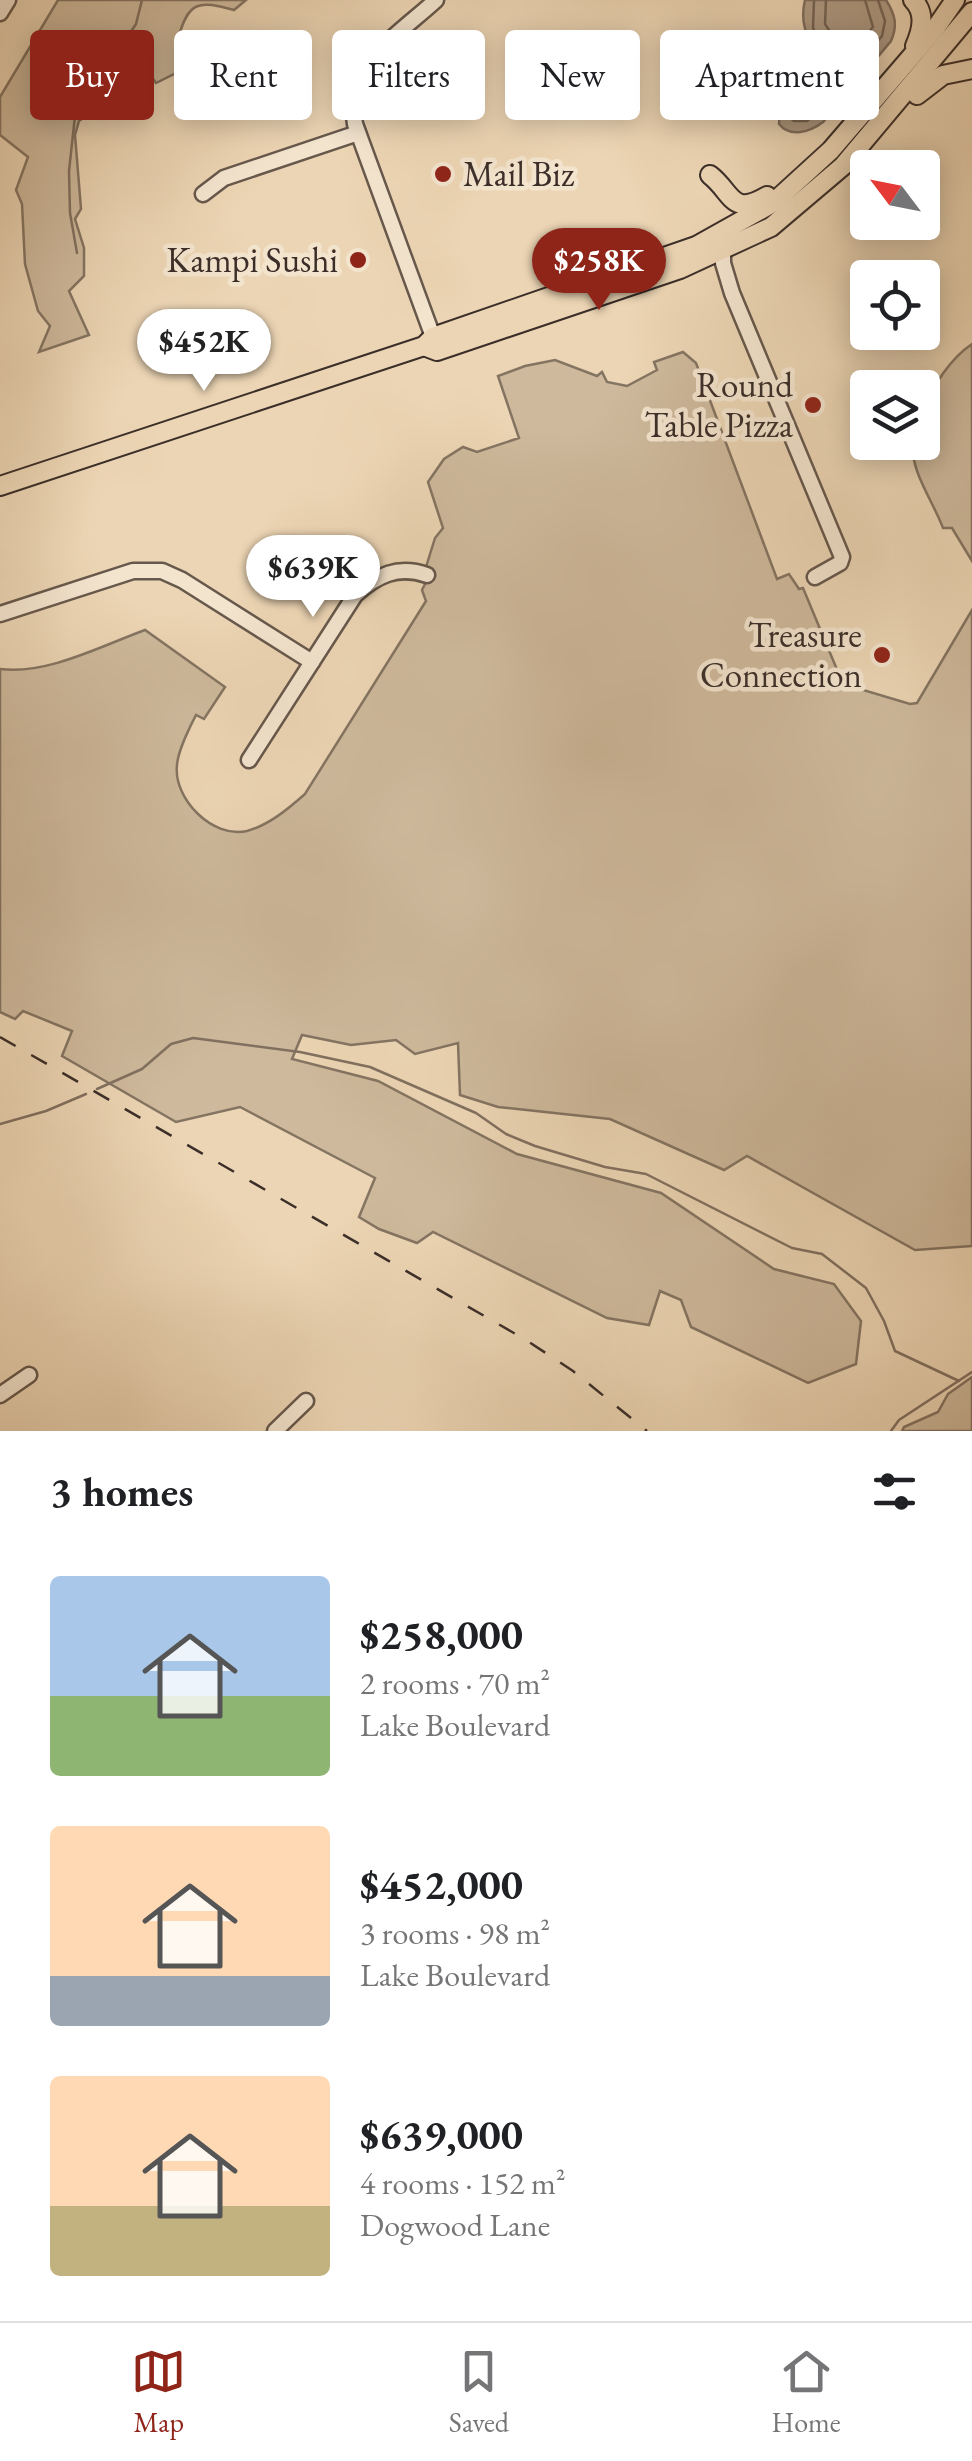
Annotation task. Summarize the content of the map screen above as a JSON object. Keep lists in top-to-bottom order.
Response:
{
  "places": [
    "Mail Biz",
    "Kampi Sushi",
    "Round Table Pizza",
    "Treasure Connection"
  ],
  "north": "top left",
  "page": {
    "chip": [
      "Buy",
      "Rent",
      "Filters",
      "New",
      "Apartment"
    ],
    "price": ["$258K", "$452K", "$639K"],
    "heading": "3 homes",
    "list": [
      {
        "name": "$258,000",
        "note": "2 rooms · 70 m² · Lake Boulevard"
      },
      {
        "name": "$452,000",
        "note": "3 rooms · 98 m² · Lake Boulevard"
      },
      {
        "name": "$639,000",
        "note": "4 rooms · 152 m² · Dogwood Lane"
      }
    ],
    "tabs": ["Map", "Saved", "Home"]
  }
}
